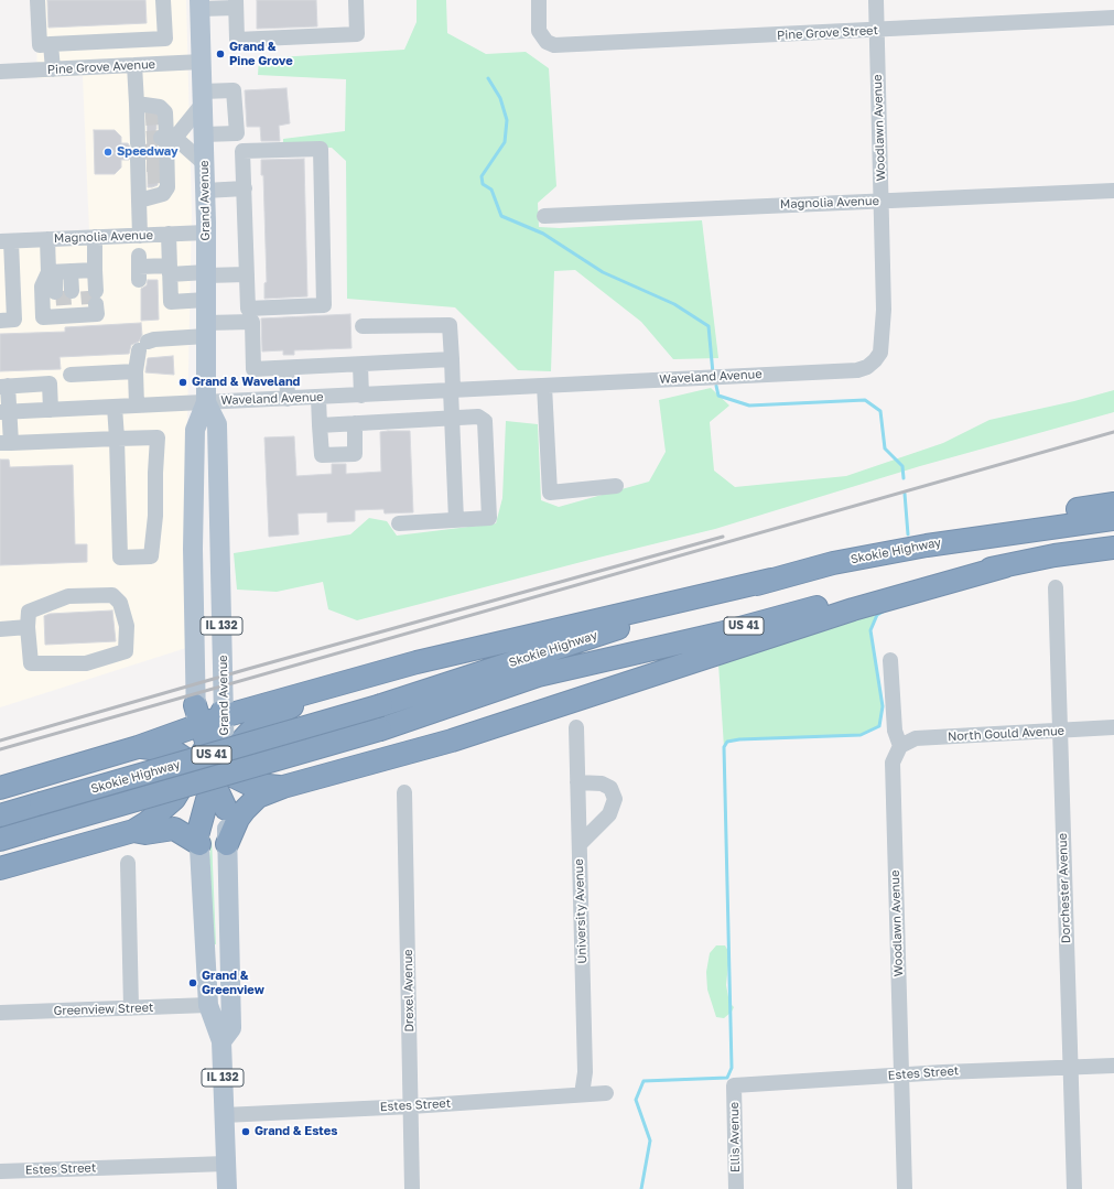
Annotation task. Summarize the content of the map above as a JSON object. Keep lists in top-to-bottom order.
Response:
{
  "streets": {
    "highway": ["Skokie Highway", "US 41"],
    "main road": ["Grand Avenue", "IL 132"],
    "street": [
      "Pine Grove Street",
      "Pine Grove Avenue",
      "Woodlawn Avenue",
      "Magnolia Avenue",
      "Waveland Avenue",
      "North Gould Avenue",
      "Dorchester Avenue",
      "University Avenue",
      "Drexel Avenue",
      "Greenview Street",
      "Estes Street",
      "Ellis Avenue"
    ]
  },
  "crossings": [
    ["Pine Grove Street", "Woodlawn Avenue"],
    ["Pine Grove Avenue", "Grand Avenue"],
    ["Woodlawn Avenue", "Magnolia Avenue"],
    ["Woodlawn Avenue", "Waveland Avenue"],
    ["Woodlawn Avenue", "North Gould Avenue"],
    ["Woodlawn Avenue", "Estes Street"],
    ["Grand Avenue", "Magnolia Avenue"],
    ["Grand Avenue", "Waveland Avenue"],
    ["IL 132", "Greenview Street"],
    ["IL 132", "Estes Street"],
    ["North Gould Avenue", "Dorchester Avenue"],
    ["Dorchester Avenue", "Estes Street"],
    ["University Avenue", "Estes Street"],
    ["Drexel Avenue", "Estes Street"],
    ["Estes Street", "Ellis Avenue"]
  ],
  "places": [
    "Grand & Pine Grove",
    "Speedway",
    "Grand & Waveland",
    "Grand & Greenview",
    "Grand & Estes"
  ]
}
